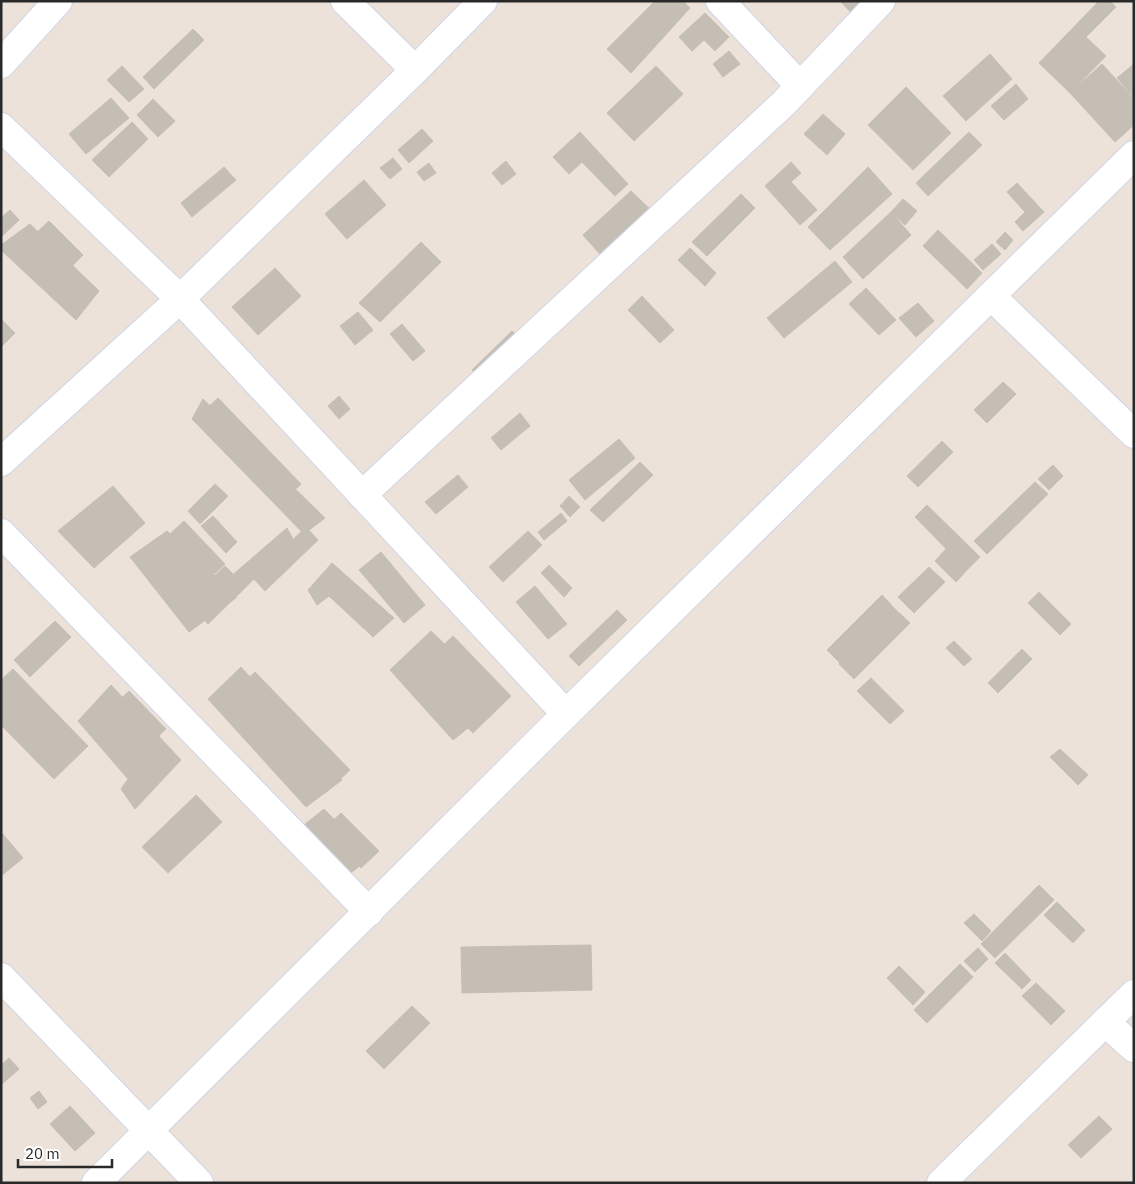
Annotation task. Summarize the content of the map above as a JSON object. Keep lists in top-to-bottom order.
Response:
{
  "scale_bar": "20 m"
}
